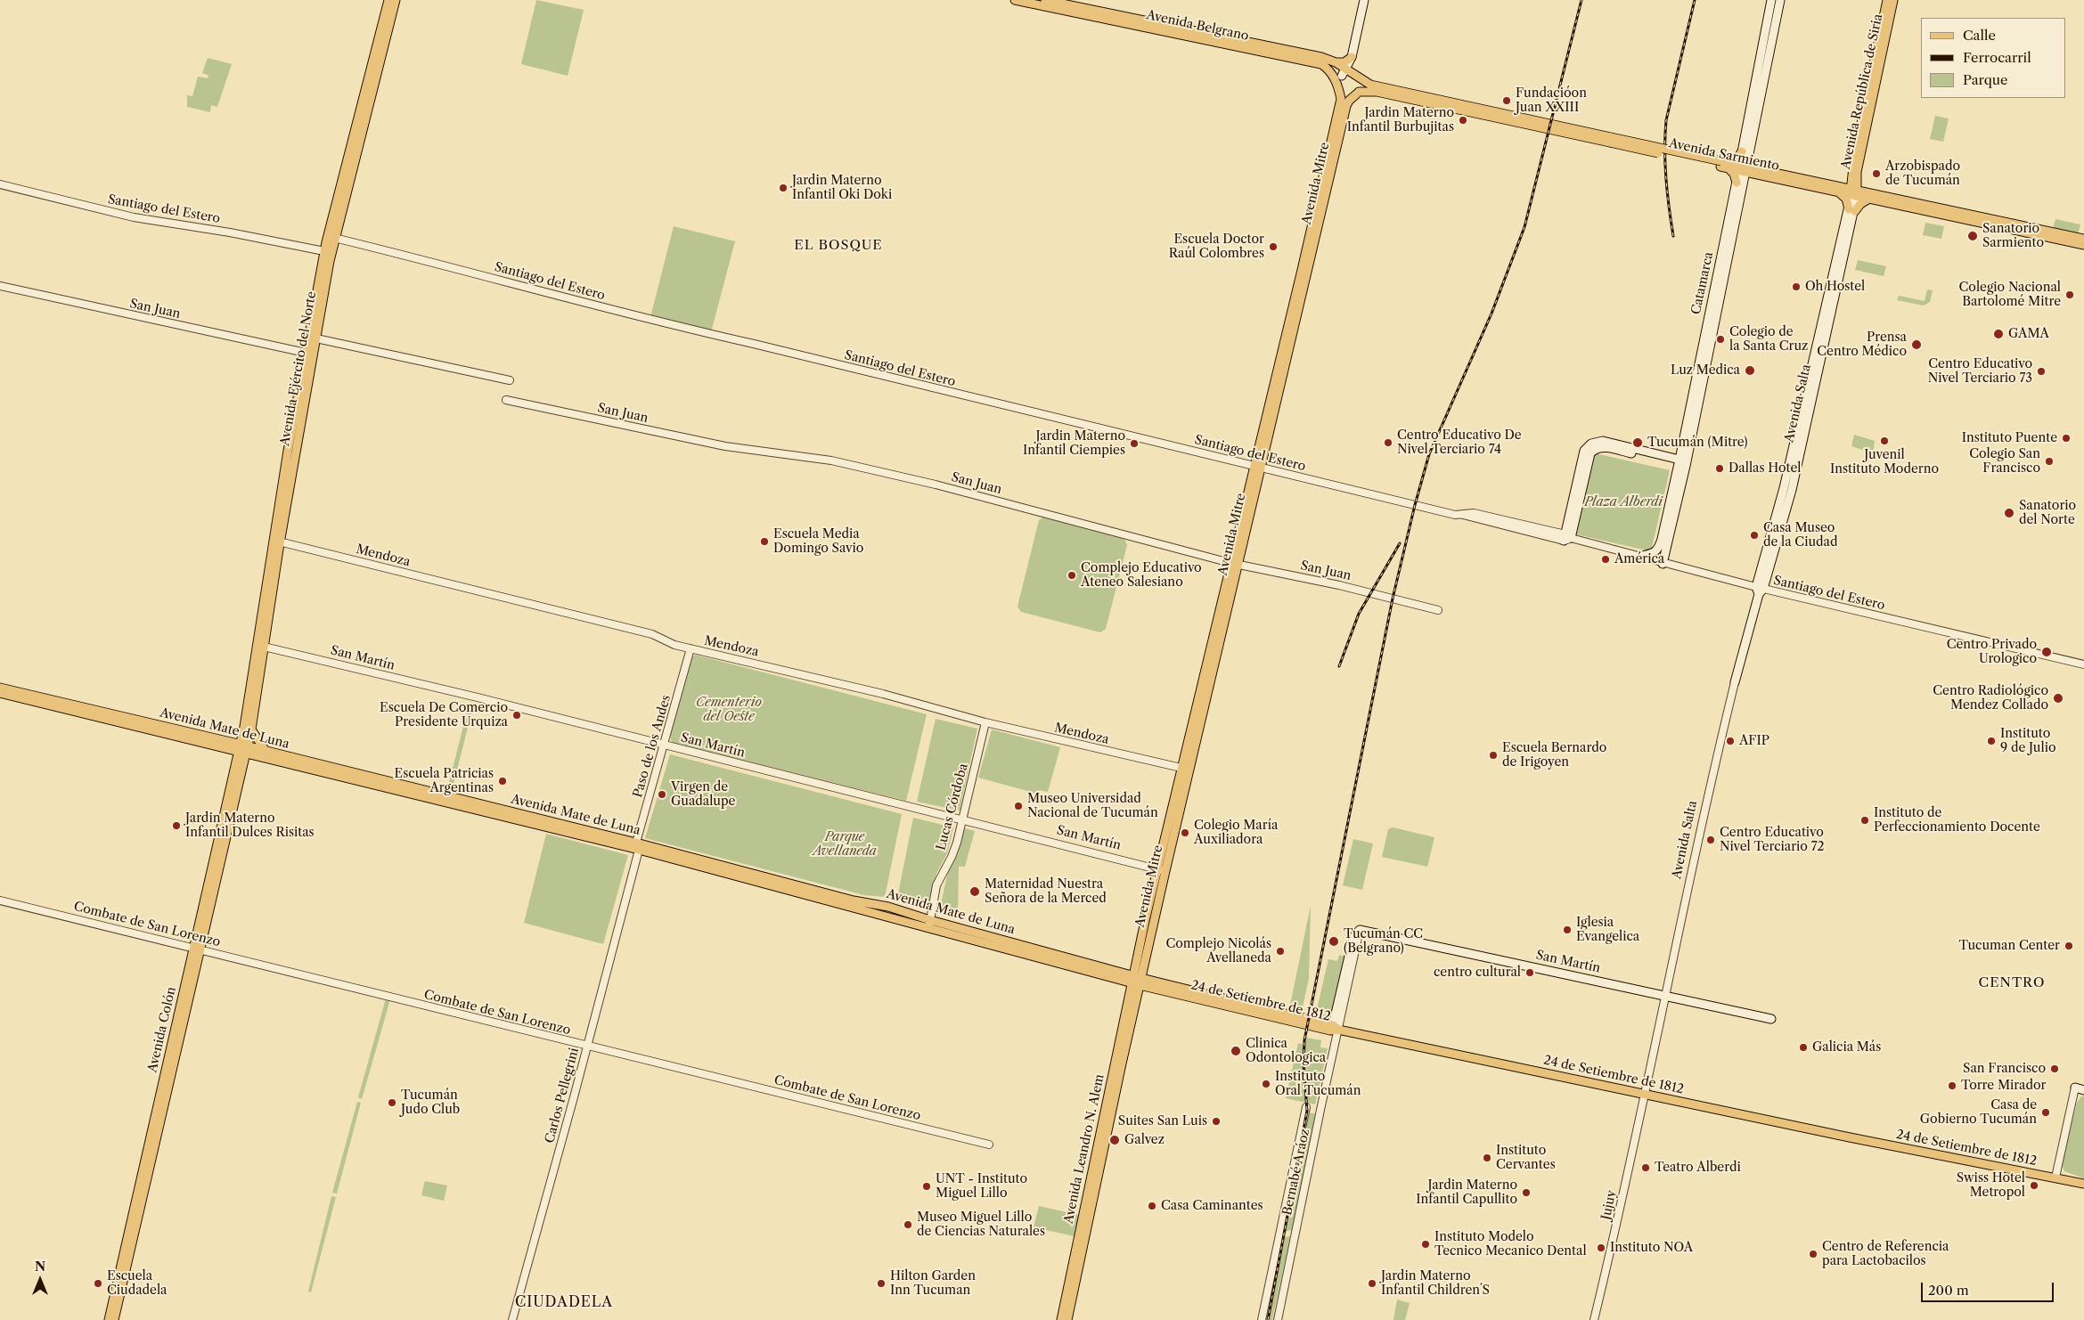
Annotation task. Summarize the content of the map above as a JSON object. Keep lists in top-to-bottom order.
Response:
{
  "streets": {
    "main road": [
      "Avenida Belgrano",
      "Avenida República de Siria",
      "Avenida Sarmiento",
      "Avenida Mitre",
      "Catamarca",
      "Avenida Ejército del Norte",
      "Avenida Salta",
      "San Martín",
      "Avenida Mate de Luna",
      "24 de Setiembre de 1812",
      "Avenida Colón",
      "Avenida Leandro N. Alem"
    ],
    "street": [
      "Santiago del Estero",
      "San Juan",
      "Mendoza",
      "Paso de los Andes",
      "Lucas Córdoba",
      "Combate de San Lorenzo",
      "Carlos Pellegrini",
      "Bernabé Aráoz",
      "Jujuy"
    ]
  },
  "crossings": [
    ["Avenida Belgrano", "Avenida Sarmiento"],
    ["Avenida Belgrano", "Avenida Mitre"],
    ["Avenida República de Siria", "Avenida Sarmiento"],
    ["Avenida República de Siria", "Avenida Salta"],
    ["Avenida Sarmiento", "Avenida Mitre"],
    ["Avenida Sarmiento", "Catamarca"],
    ["Avenida Sarmiento", "Avenida Salta"],
    ["Avenida Mitre", "Santiago del Estero"],
    ["Avenida Mitre", "San Juan"],
    ["Avenida Mitre", "Mendoza"],
    ["Avenida Mitre", "San Martín"],
    ["Avenida Mitre", "Avenida Mate de Luna"],
    ["Avenida Mitre", "24 de Setiembre de 1812"],
    ["Avenida Mitre", "Avenida Leandro N. Alem"],
    ["Santiago del Estero", "Catamarca"],
    ["Santiago del Estero", "Avenida Ejército del Norte"],
    ["Santiago del Estero", "Avenida Salta"],
    ["San Juan", "Avenida Ejército del Norte"],
    ["Avenida Ejército del Norte", "Mendoza"],
    ["Avenida Ejército del Norte", "San Martín"],
    ["Avenida Ejército del Norte", "Avenida Mate de Luna"],
    ["Avenida Ejército del Norte", "Avenida Colón"],
    ["Avenida Salta", "San Martín"],
    ["Avenida Salta", "24 de Setiembre de 1812"],
    ["Avenida Salta", "Jujuy"],
    ["Mendoza", "Paso de los Andes"],
    ["Mendoza", "Lucas Córdoba"],
    ["San Martín", "Paso de los Andes"],
    ["San Martín", "Lucas Córdoba"],
    ["San Martín", "24 de Setiembre de 1812"],
    ["San Martín", "Bernabé Aráoz"],
    ["Avenida Mate de Luna", "Paso de los Andes"],
    ["Avenida Mate de Luna", "Lucas Córdoba"],
    ["Avenida Mate de Luna", "24 de Setiembre de 1812"],
    ["Avenida Mate de Luna", "Avenida Colón"],
    ["Avenida Mate de Luna", "Carlos Pellegrini"],
    ["Avenida Mate de Luna", "Avenida Leandro N. Alem"],
    ["Paso de los Andes", "Carlos Pellegrini"],
    ["Combate de San Lorenzo", "Avenida Colón"],
    ["Combate de San Lorenzo", "Carlos Pellegrini"],
    ["24 de Setiembre de 1812", "Avenida Leandro N. Alem"],
    ["24 de Setiembre de 1812", "Bernabé Aráoz"],
    ["24 de Setiembre de 1812", "Jujuy"]
  ],
  "districts": ["EL BOSQUE", "CENTRO", "CIUDADELA"],
  "parks": ["Plaza Alberdi", "Cementerio del Oeste", "Parque Avellaneda"],
  "places": [
    "Fundacióon Juan XXIII",
    "Jardin Materno Infantil Burbujitas",
    "Arzobispado de Tucumán",
    "Jardin Materno Infantil Oki Doki",
    "Sanatorio Sarmiento",
    "Escuela Doctor Raúl Colombres",
    "Oh Hostel",
    "Colegio Nacional Bartolomé Mitre",
    "GAMA",
    "Colegio de la Santa Cruz",
    "Prensa Centro Médico",
    "Luz Medica",
    "Centro Educativo Nivel Terciario 73",
    "Instituto Puente",
    "Juvenil Instituto Moderno",
    "Centro Educativo De Nivel Terciario 74",
    "Tucumán (Mitre)",
    "Jardin Materno Infantil Ciempies",
    "Colegio San Francisco",
    "Dallas Hotel",
    "Sanatorio del Norte",
    "Casa Museo de la Ciudad",
    "Escuela Media Domingo Savio",
    "América",
    "Complejo Educativo Ateneo Salesiano",
    "Centro Privado Urologico",
    "Centro Radiológico Mendez Collado",
    "Escuela De Comercio Presidente Urquiza",
    "AFIP",
    "Instituto 9 de Julio",
    "Escuela Bernardo de Irigoyen",
    "Escuela Patricias Argentinas",
    "Virgen de Guadalupe",
    "Museo Universidad Nacional de Tucumán",
    "Instituto de Perfeccionamiento Docente",
    "Jardin Materno Infantil Dulces Risitas",
    "Colegio María Auxiliadora",
    "Centro Educativo Nivel Terciario 72",
    "Maternidad Nuestra Señora de la Merced",
    "Iglesia Evangelica",
    "Tucumán CC (Belgrano)",
    "Tucuman Center",
    "Complejo Nicolás Avellaneda",
    "centro cultural",
    "Galicia Más",
    "Clinica Odontologica",
    "San Francisco",
    "Instituto Oral Tucumán",
    "Torre Mirador",
    "Tucumán Judo Club",
    "Casa de Gobierno Tucumán",
    "Suites San Luis",
    "Galvez",
    "Instituto Cervantes",
    "Teatro Alberdi",
    "Swiss Hotel Metropol",
    "UNT - Instituto Miguel Lillo",
    "Jardin Materno Infantil Capullito",
    "Casa Caminantes",
    "Museo Miguel Lillo de Ciencias Naturales",
    "Instituto Modelo Tecnico Mecanico Dental",
    "Instituto NOA",
    "Centro de Referencia para Lactobacilos",
    "Escuela Ciudadela",
    "Hilton Garden Inn Tucuman",
    "Jardin Materno Infantil Children´S"
  ],
  "legend": ["Calle", "Ferrocarril", "Parque"],
  "scale_bar": "200 m",
  "north": "top"
}
